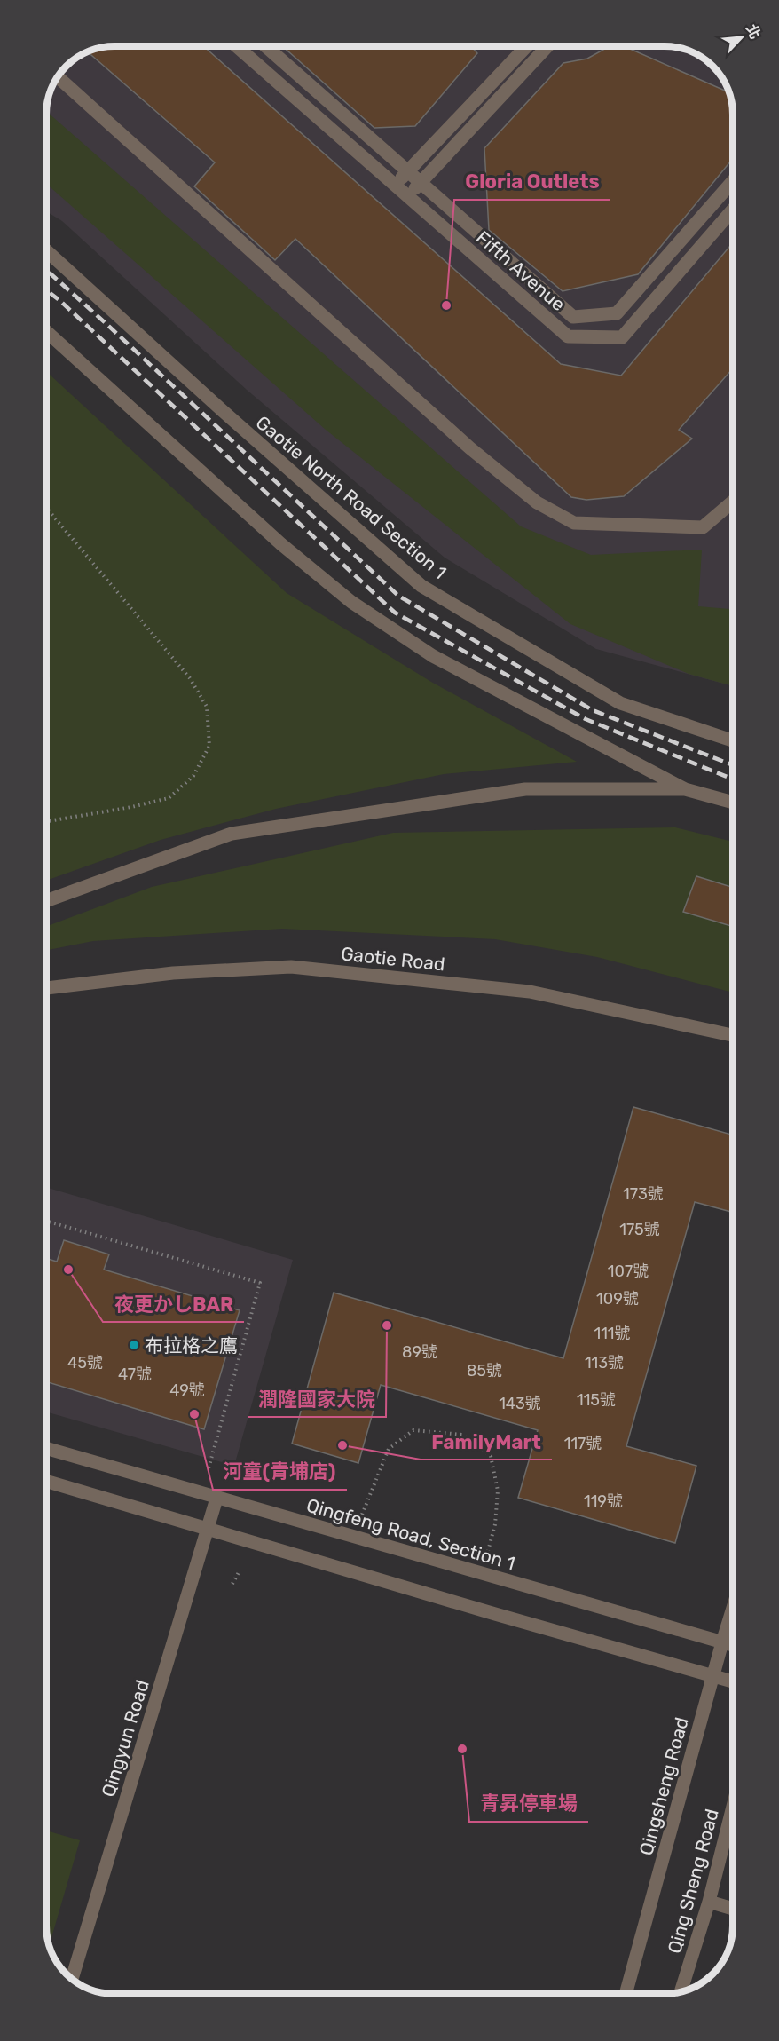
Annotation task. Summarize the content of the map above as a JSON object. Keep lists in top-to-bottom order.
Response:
{
  "streets": {
    "street": [
      "Fifth Avenue",
      "Gaotie North Road Section 1",
      "Gaotie Road",
      "Qingfeng Road, Section 1",
      "Qingyun Road",
      "Qingsheng Road",
      "Qing Sheng Road"
    ]
  },
  "crossings": [
    ["Qingfeng Road, Section 1", "Qingyun Road"],
    ["Qingfeng Road, Section 1", "Qingsheng Road"]
  ],
  "places": [
    "Gloria Outlets",
    "夜更かしBAR",
    "潤隆國家大院",
    "布拉格之鷹",
    "河童(青埔店)",
    "FamilyMart",
    "青昇停車場"
  ],
  "house_numbers": [
    "173號",
    "175號",
    "107號",
    "109號",
    "111號",
    "89號",
    "45號",
    "113號",
    "85號",
    "47號",
    "49號",
    "115號",
    "143號",
    "117號",
    "119號"
  ],
  "north": "top right"
}
